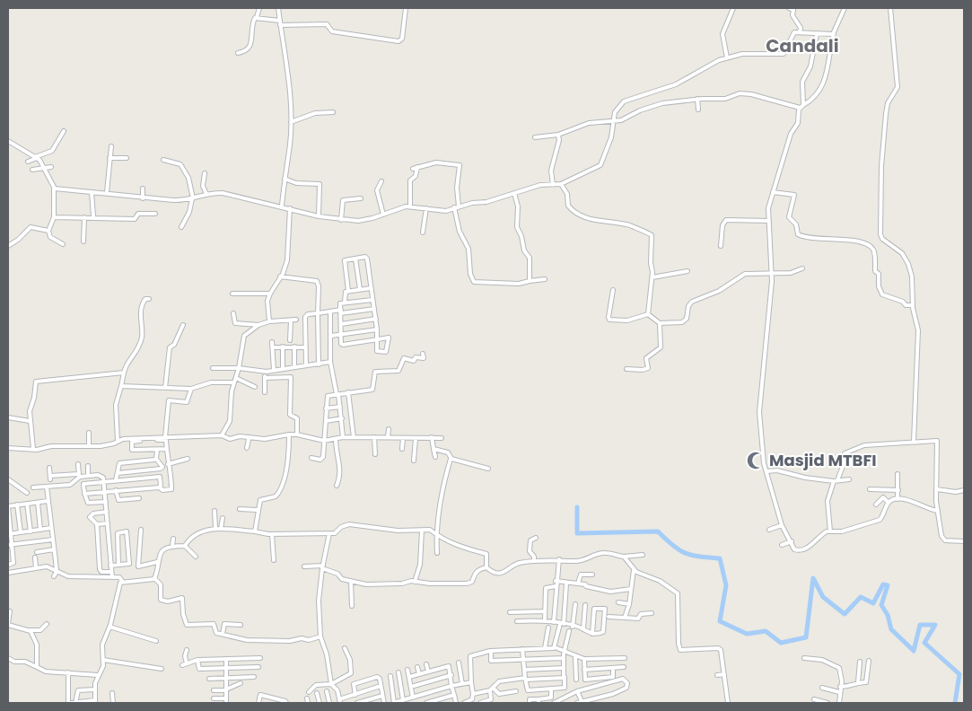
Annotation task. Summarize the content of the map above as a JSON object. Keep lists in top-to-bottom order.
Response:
{
  "districts": ["Candali"],
  "places": {
    "mosque": ["Masjid MTBFI"]
  }
}
